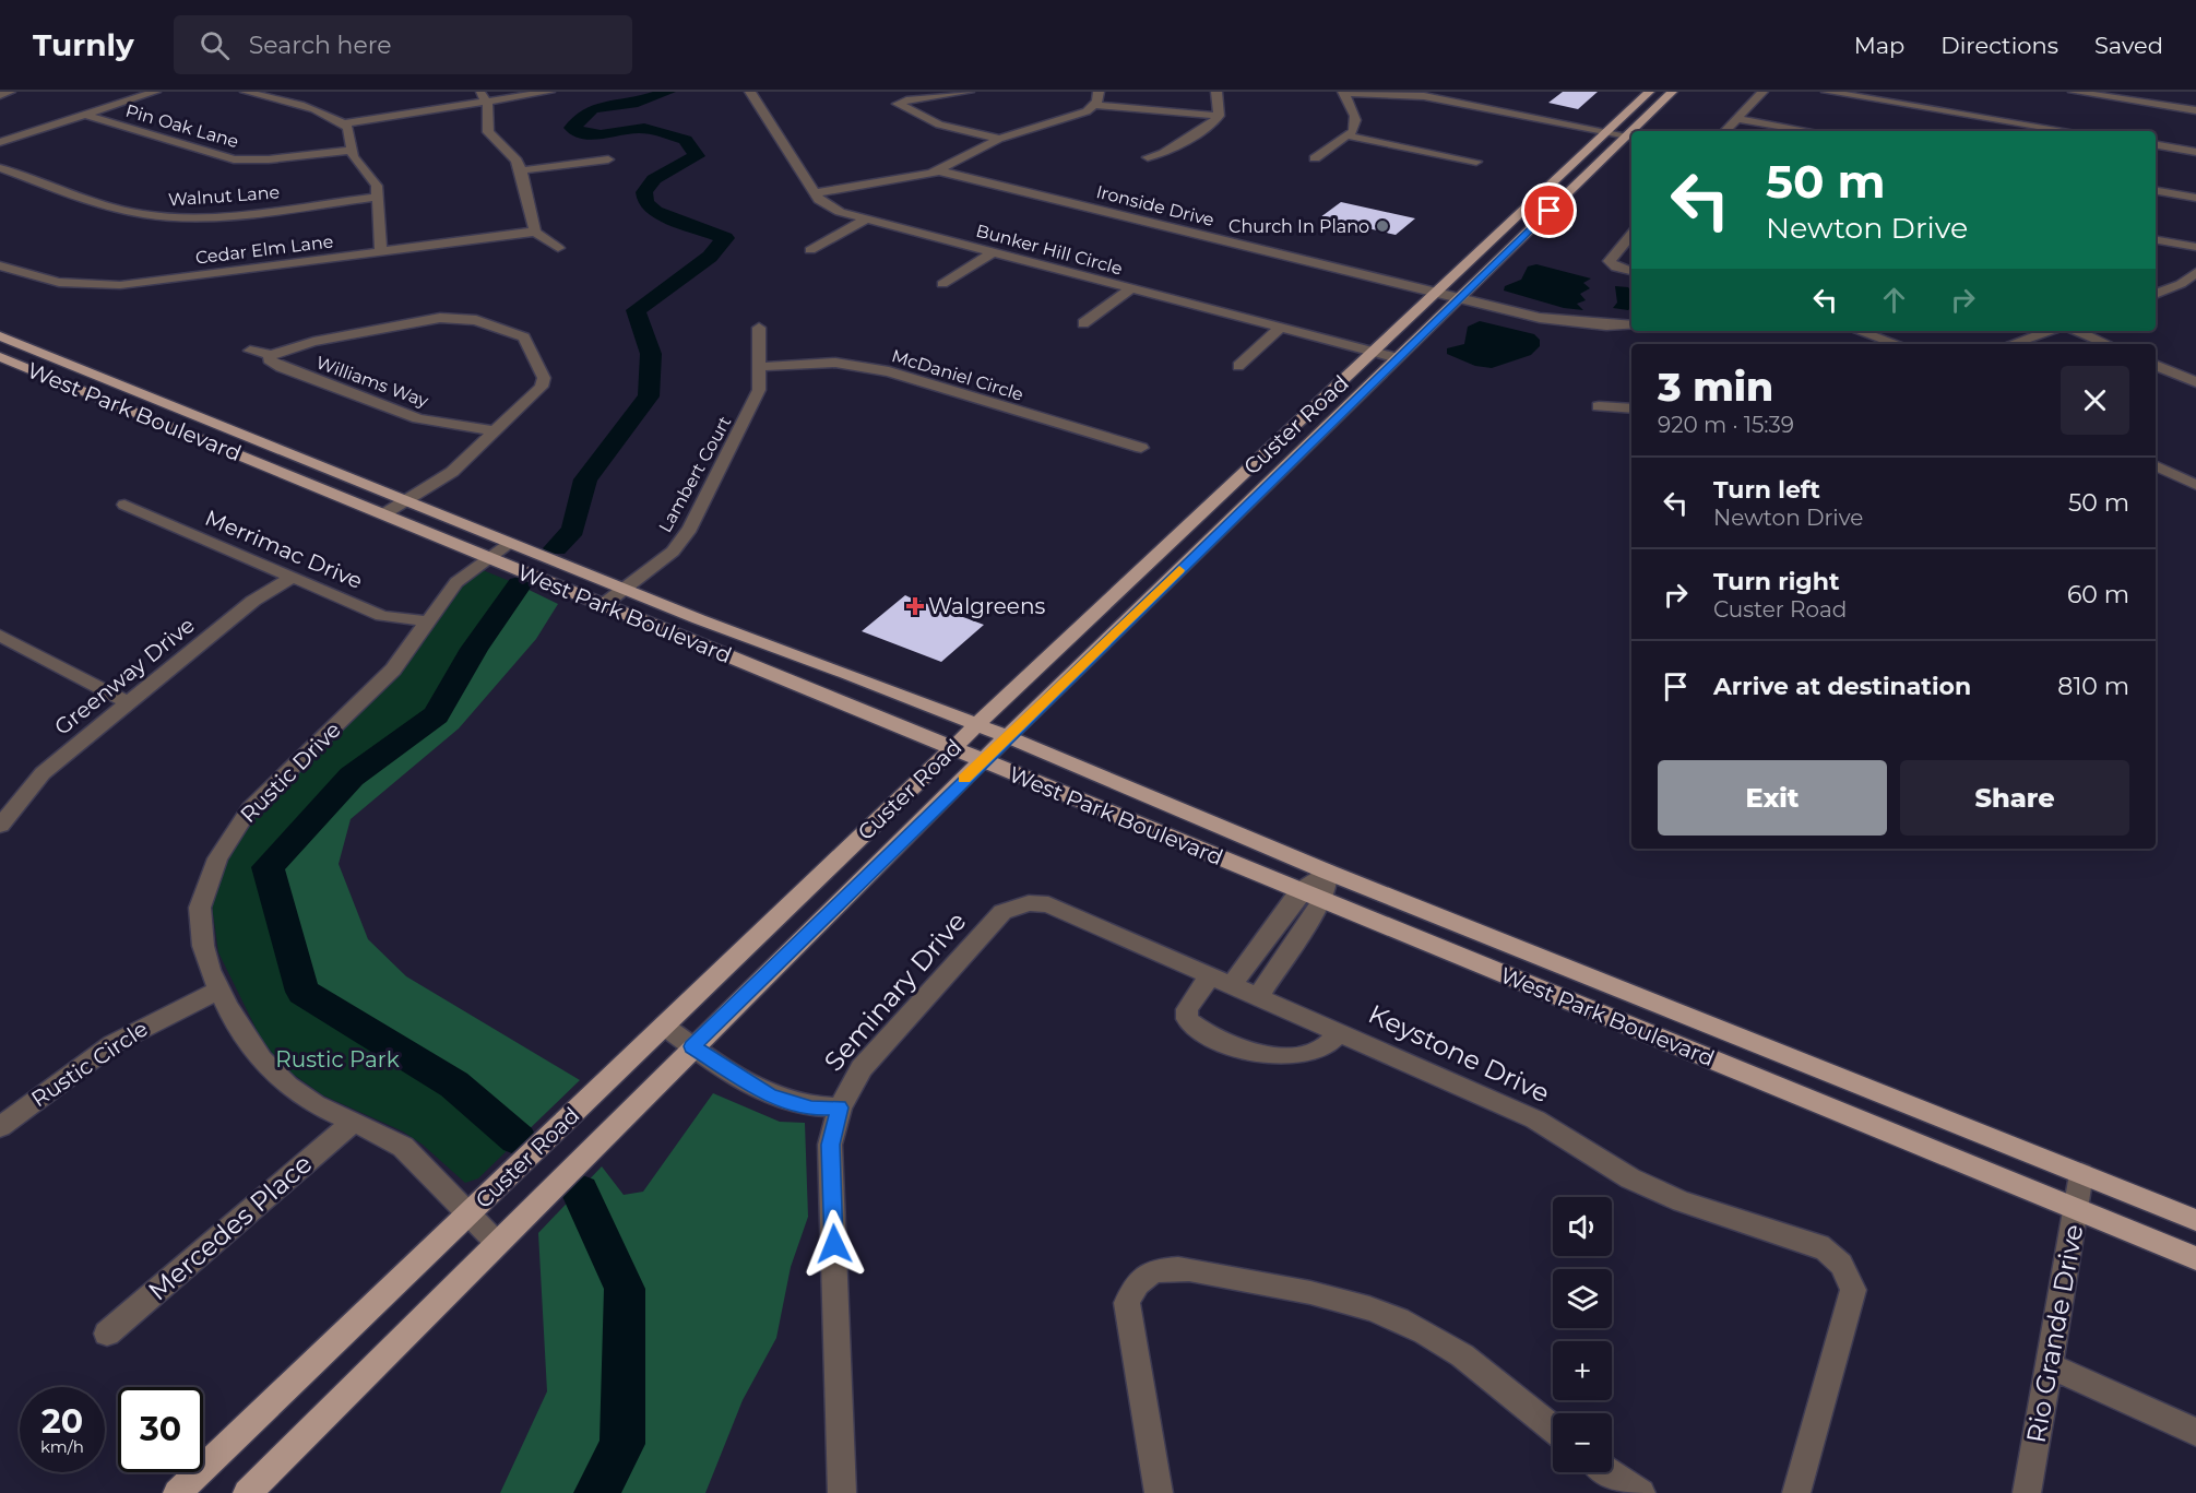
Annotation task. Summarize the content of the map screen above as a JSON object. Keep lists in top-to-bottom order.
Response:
{
  "streets": {
    "main road": ["West Park Boulevard", "Custer Road"],
    "street": [
      "Pin Oak Lane",
      "Walnut Lane",
      "Ironside Drive",
      "Cedar Elm Lane",
      "Bunker Hill Circle",
      "McDaniel Circle",
      "Williams Way",
      "Lambert Court",
      "Merrimac Drive",
      "Greenway Drive",
      "Rustic Drive",
      "Seminary Drive",
      "Keystone Drive",
      "Rustic Circle",
      "Mercedes Place",
      "Rio Grande Drive"
    ]
  },
  "crossings": [
    ["Ironside Drive", "Custer Road"],
    ["Bunker Hill Circle", "Custer Road"],
    ["McDaniel Circle", "Lambert Court"],
    ["West Park Boulevard", "Custer Road"],
    ["West Park Boulevard", "Lambert Court"],
    ["West Park Boulevard", "Rustic Drive"],
    ["West Park Boulevard", "Rio Grande Drive"],
    ["Custer Road", "Rustic Drive"],
    ["Merrimac Drive", "Greenway Drive"],
    ["Merrimac Drive", "Rustic Drive"],
    ["Rustic Drive", "Rustic Circle"],
    ["Rustic Drive", "Mercedes Place"],
    ["Seminary Drive", "Keystone Drive"]
  ],
  "parks": ["Rustic Park"],
  "places": {
    "other": ["Church In Plano"],
    "health": ["Walgreens"]
  },
  "page": {
    "header": "Turnly",
    "search": "Search here",
    "nav": ["Map", "Directions", "Saved"],
    "turn": ["50 m", "Newton Drive"],
    "heading": ["3 min", "920 m · 15:39"],
    "list": [
      {
        "name": "Turn left",
        "note": "Newton Drive",
        "value": "50 m"
      },
      {
        "name": "Turn right",
        "note": "Custer Road",
        "value": "60 m"
      },
      {
        "name": "Arrive at destination",
        "value": "810 m"
      }
    ],
    "buttons": ["Exit", "Share"],
    "map_buttons": ["+", "−"],
    "speed": "20 km/h",
    "limit": "30"
  }
}
